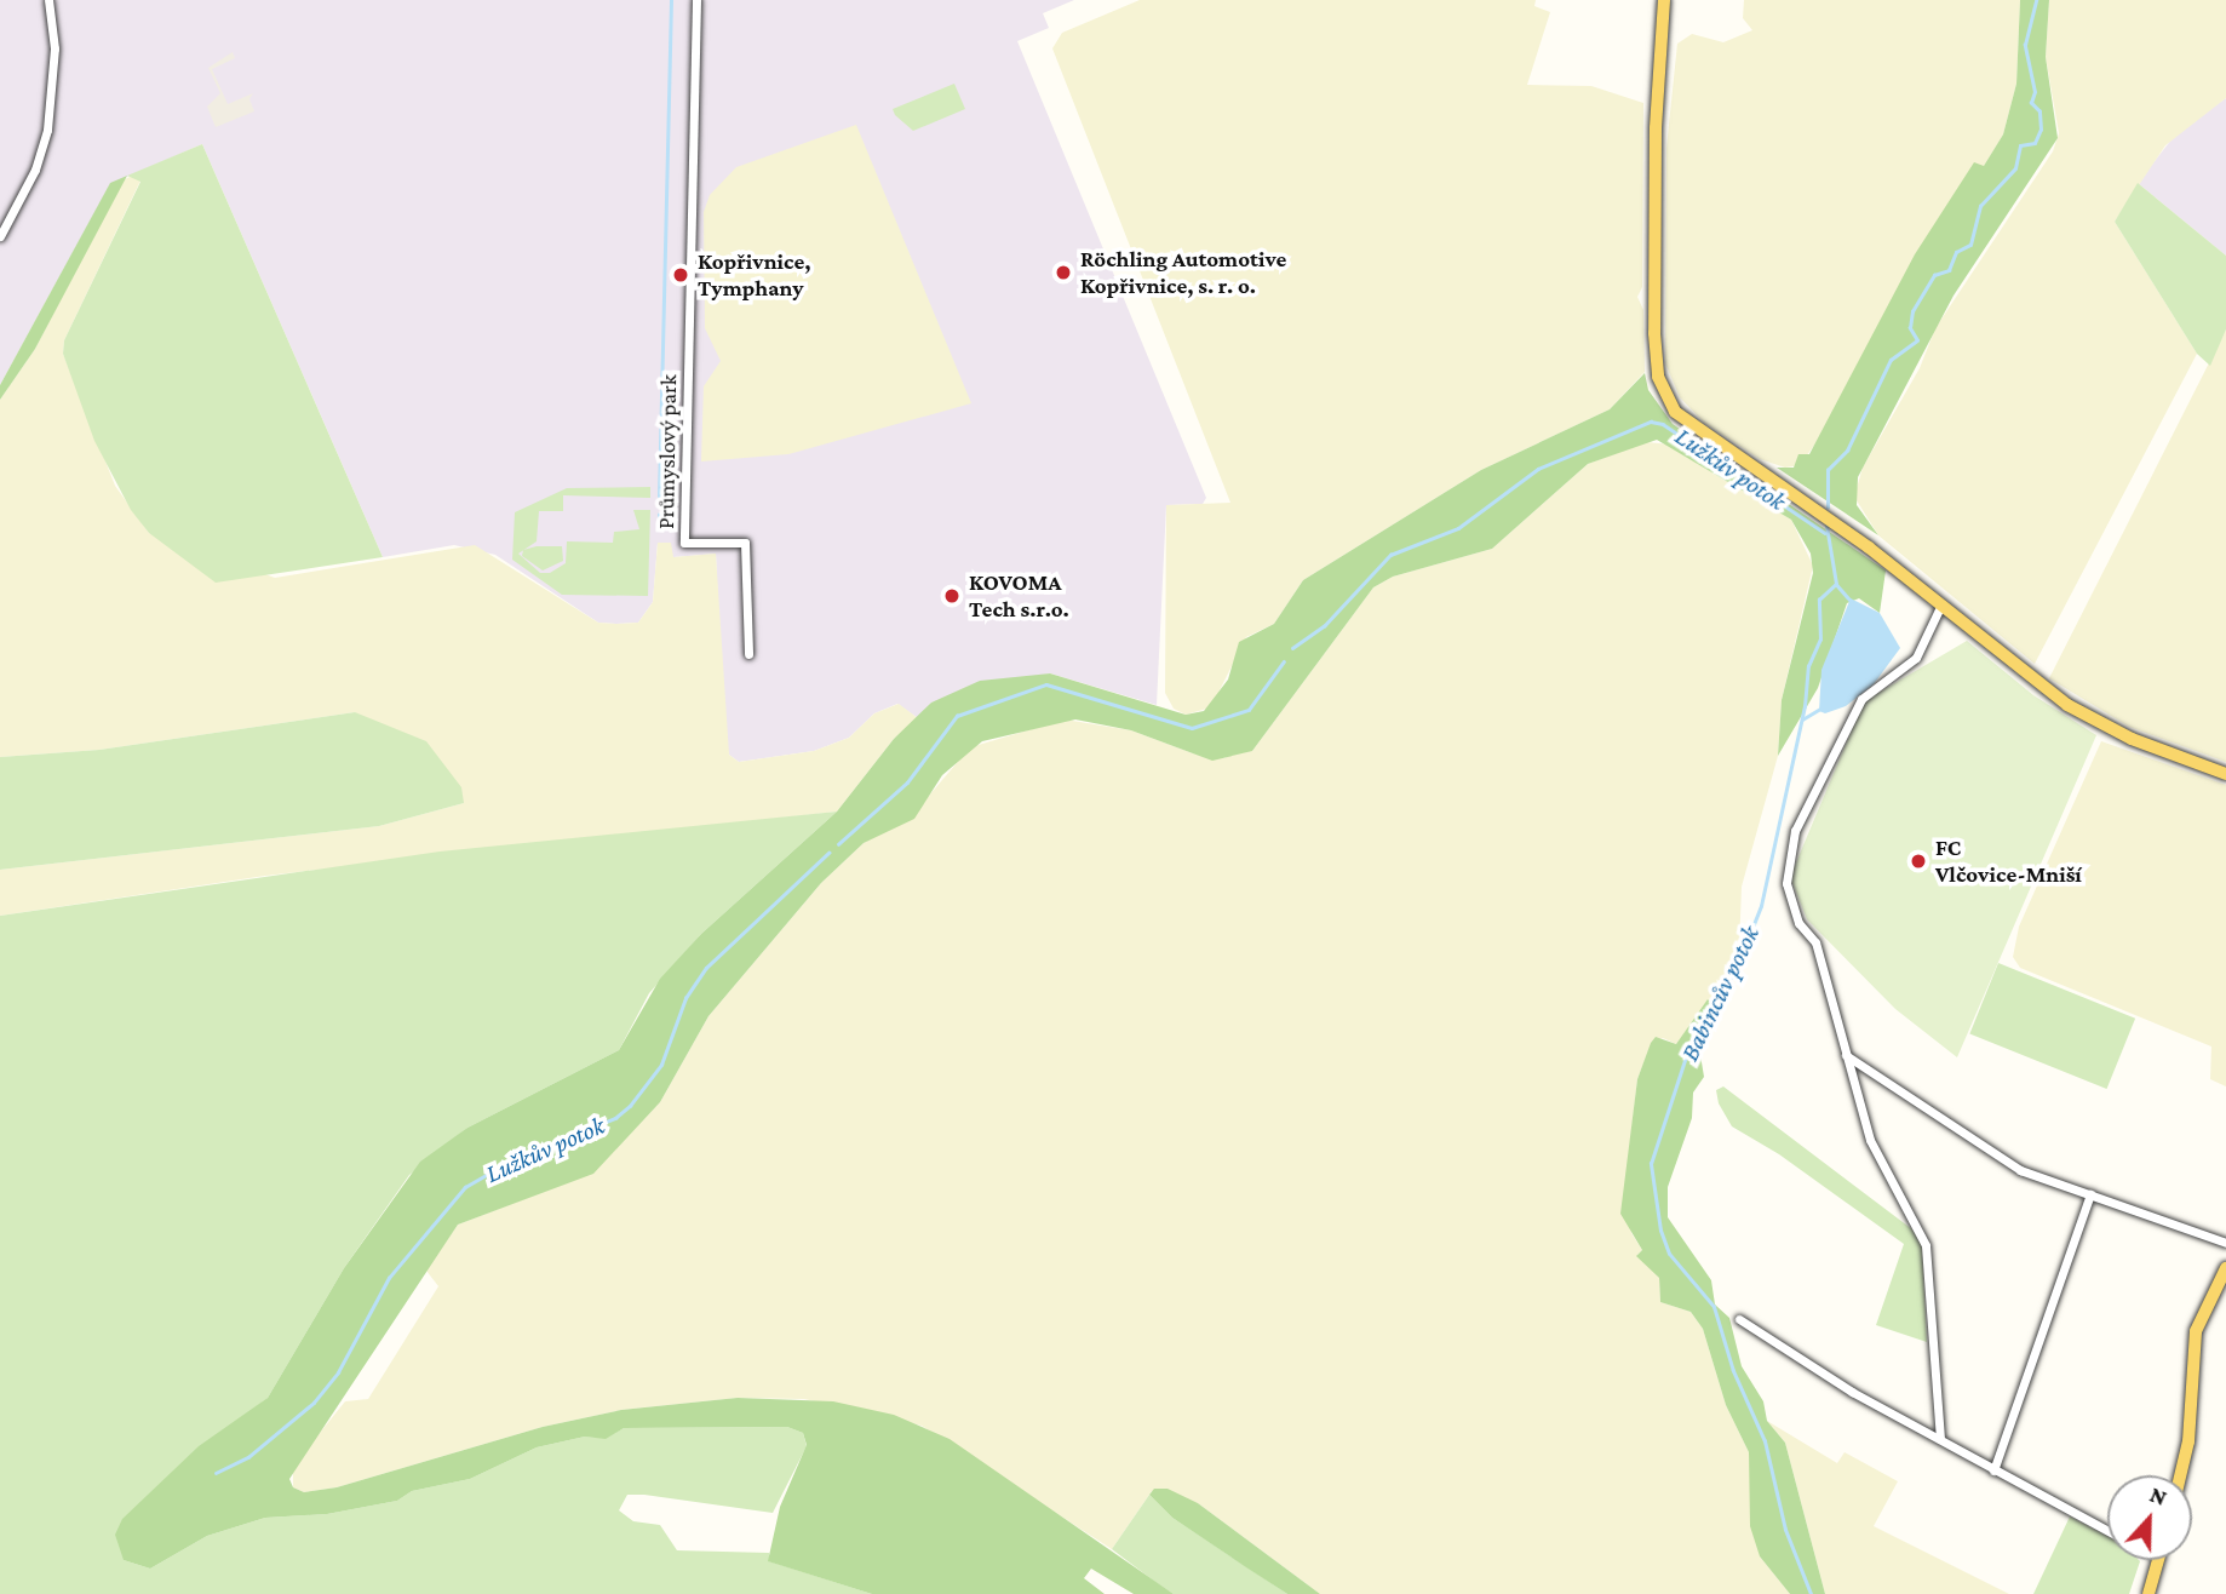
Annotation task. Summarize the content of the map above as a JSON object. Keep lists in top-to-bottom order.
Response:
{
  "streets": {
    "street": ["Průmyslový park"]
  },
  "water": ["Lužkův potok", "Babincův potok"],
  "places": [
    "Röchling Automotive Kopřivnice, s. r. o.",
    "Kopřivnice, Tymphany",
    "KOVOMA Tech s.r.o.",
    "FC Vlčovice-Mniší"
  ],
  "north": "top"
}
